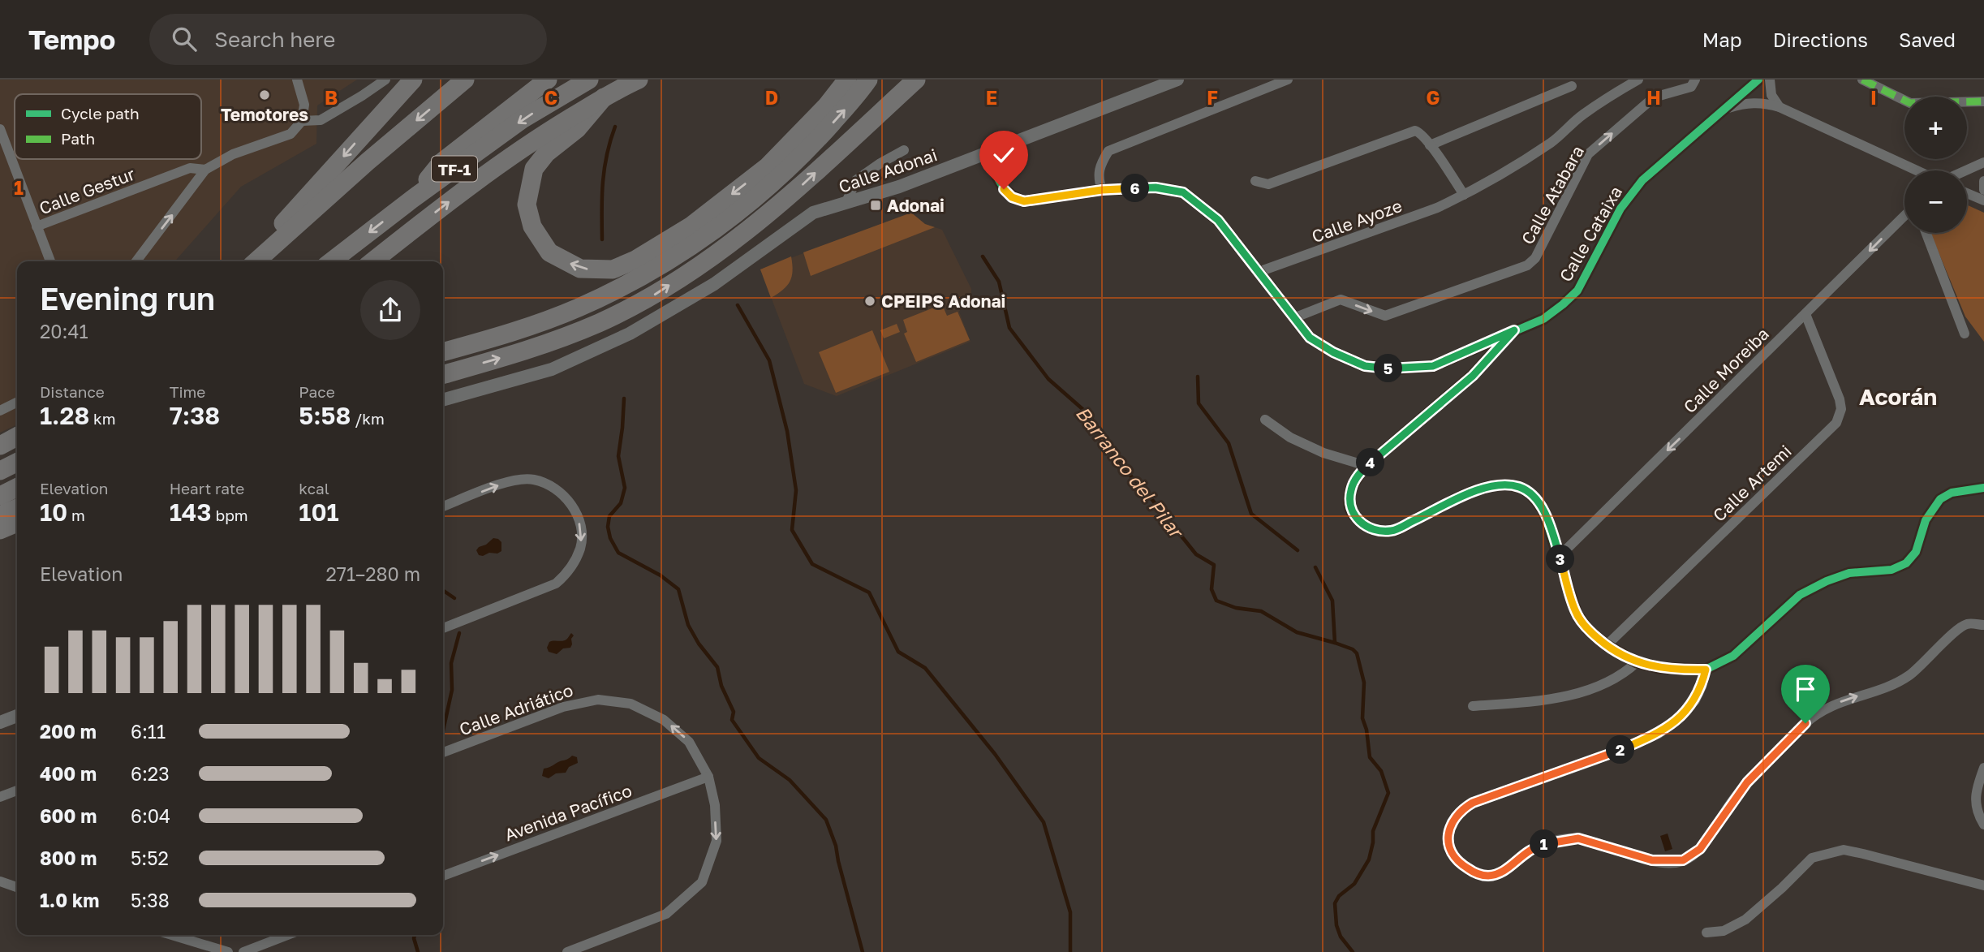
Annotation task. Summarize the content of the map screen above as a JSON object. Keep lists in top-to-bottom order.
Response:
{
  "streets": {
    "highway": ["TF-1"],
    "street": [
      "Calle Adonai",
      "Calle Gestur",
      "Calle Atabara",
      "Calle Ayoze",
      "Calle Cataixa",
      "Calle Moreiba",
      "Calle Artemi",
      "Calle Adriático",
      "Avenida Pacífico"
    ]
  },
  "crossings": [
    ["Calle Adonai", "Calle Cataixa"],
    ["Calle Atabara", "Calle Cataixa"],
    ["Calle Ayoze", "Calle Cataixa"],
    ["Calle Moreiba", "Calle Artemi"],
    ["Calle Adriático", "Avenida Pacífico"]
  ],
  "one_way": ["Calle Atabara", "Calle Moreiba", "Avenida Pacífico"],
  "districts": ["Acorán"],
  "water": ["Barranco del Pilar"],
  "places": {
    "other": ["Temotores", "CPEIPS Adonai"],
    "transit": ["Adonai"]
  },
  "legend": ["Cycle path", "Path"],
  "page": {
    "header": "Tempo",
    "search": "Search here",
    "nav": ["Map", "Directions", "Saved"],
    "map_buttons": ["+", "−"],
    "pins": [
      "6",
      "5",
      "4",
      "3",
      "2",
      "1"
    ],
    "heading": ["Evening run", "20:41"],
    "stats": [
      ["Distance", "1.28 km"],
      ["Time", "7:38"],
      ["Pace", "5:58 /km"],
      ["Elevation", "10 m"],
      ["Heart rate", "143 bpm"],
      ["kcal", "101"]
    ],
    "chart": ["Elevation", "271–280 m"],
    "list": [
      {
        "name": "200 m",
        "note": "6:11"
      },
      {
        "name": "400 m",
        "note": "6:23"
      },
      {
        "name": "600 m",
        "note": "6:04"
      },
      {
        "name": "800 m",
        "note": "5:52"
      },
      {
        "name": "1.0 km",
        "note": "5:38"
      }
    ]
  },
  "grid": {
    "columns": [
      "B",
      "C",
      "D",
      "E",
      "F",
      "G",
      "H",
      "I"
    ],
    "rows": ["1"]
  }
}
